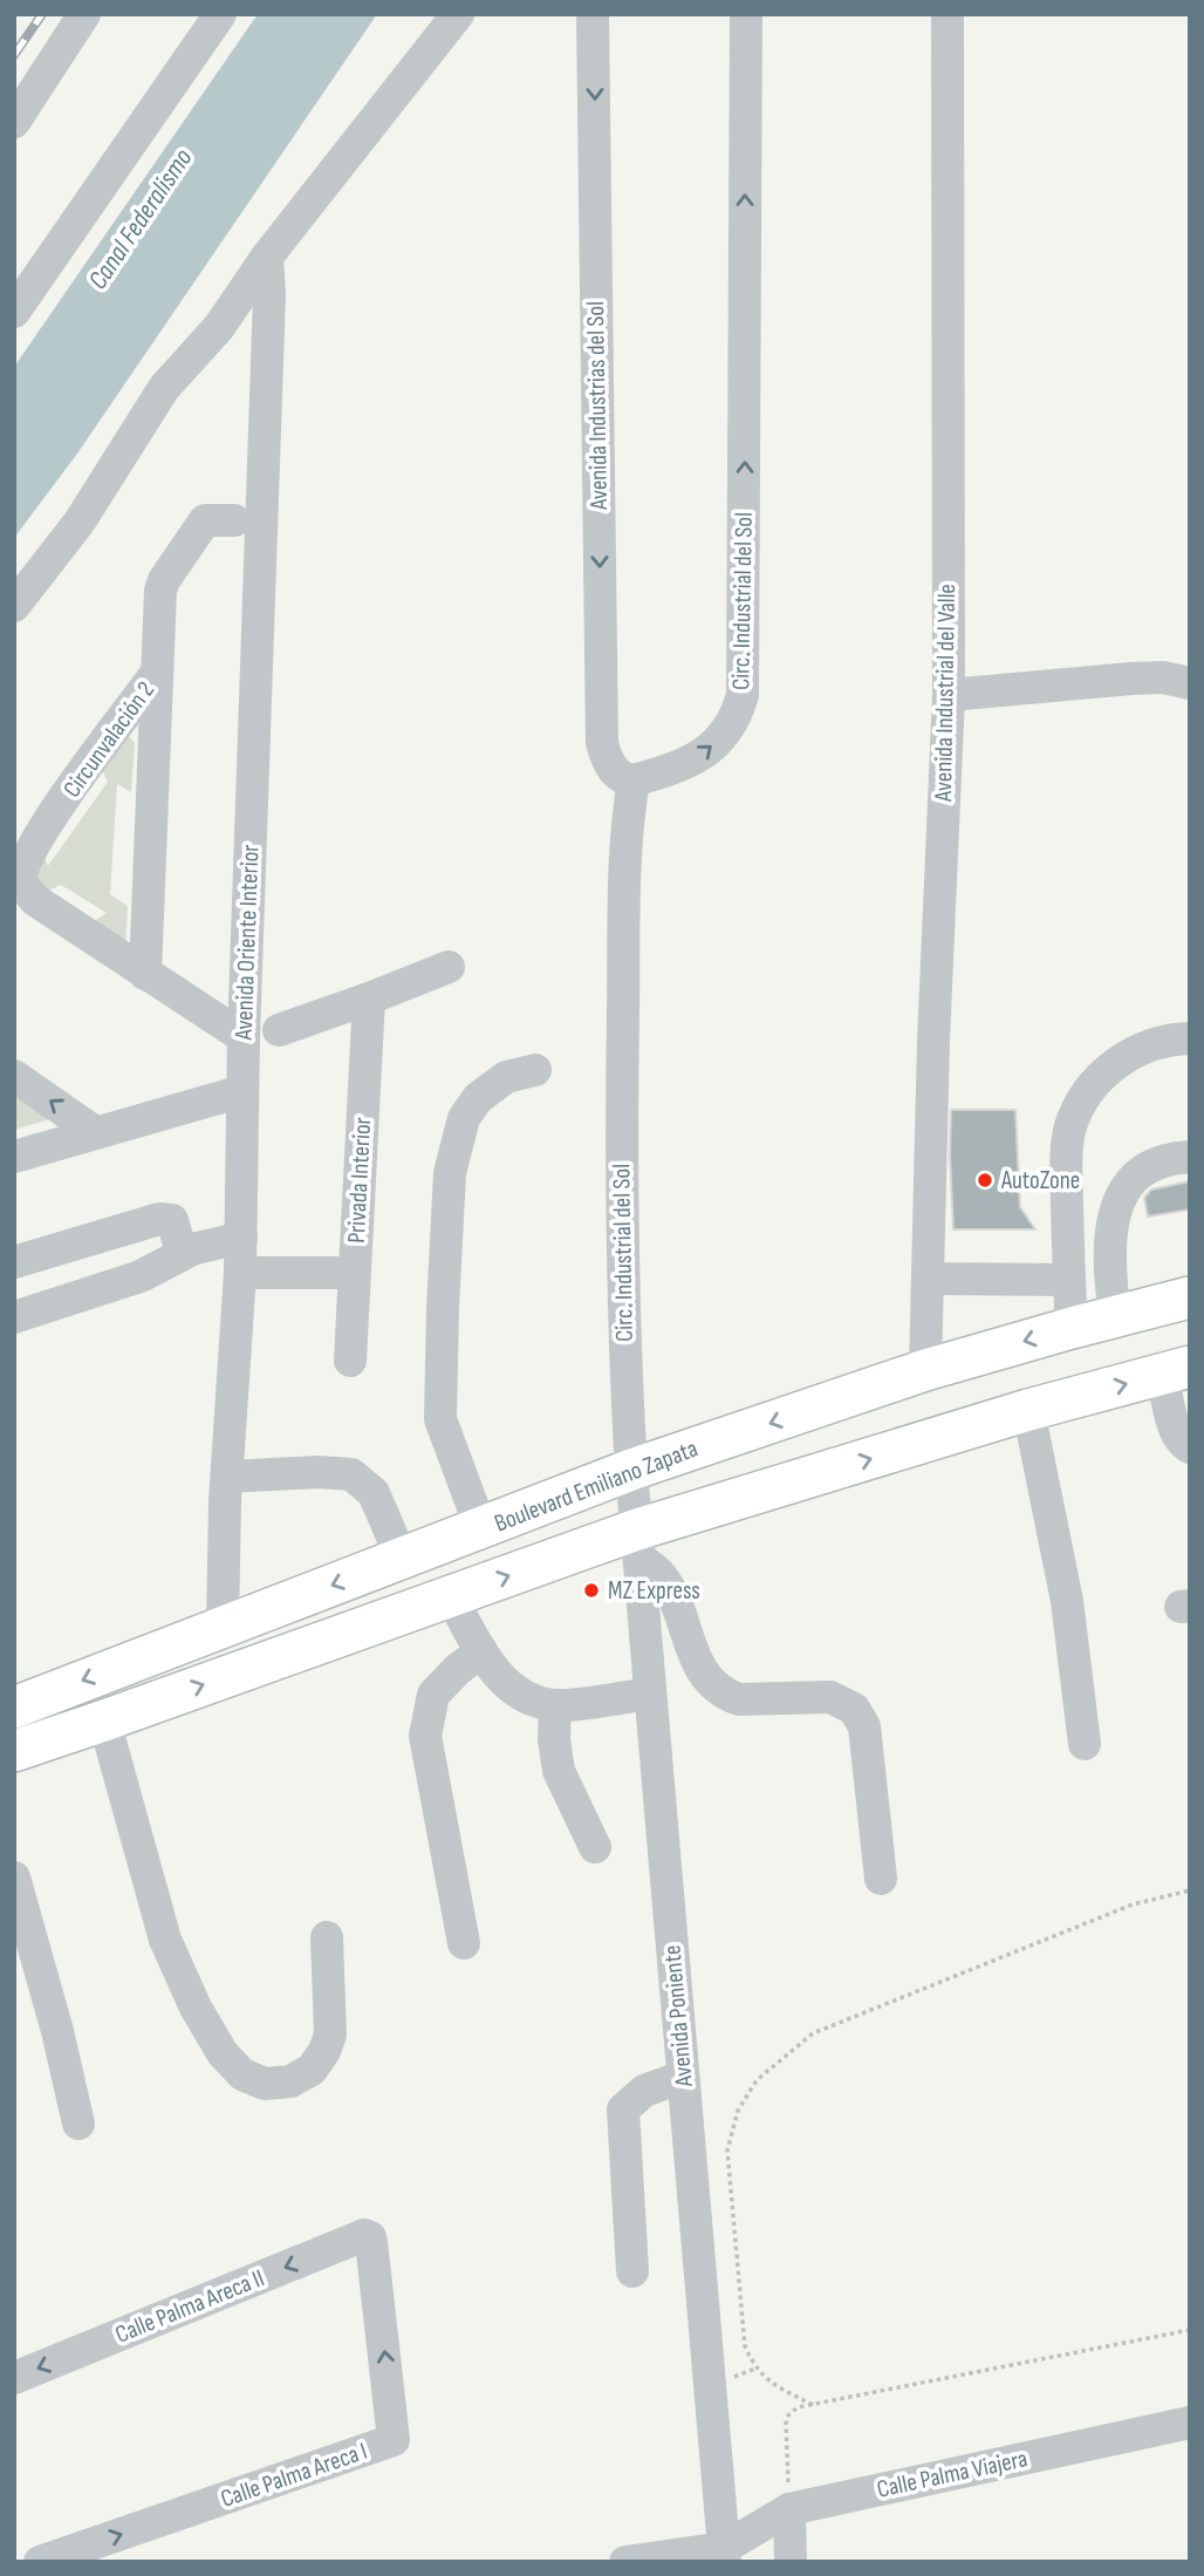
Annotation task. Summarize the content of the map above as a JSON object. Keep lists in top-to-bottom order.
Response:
{
  "streets": {
    "main road": ["Boulevard Emiliano Zapata"],
    "street": [
      "Avenida Industrias del Sol",
      "Circ. Industrial del Sol",
      "Avenida Industrial del Valle",
      "Circunvalación 2",
      "Avenida Oriente Interior",
      "Privada Interior",
      "Avenida Poniente",
      "Calle Palma Areca II",
      "Calle Palma Viajera",
      "Calle Palma Areca I"
    ]
  },
  "crossings": [
    ["Avenida Industrias del Sol", "Circ. Industrial del Sol"],
    ["Circ. Industrial del Sol", "Boulevard Emiliano Zapata"],
    ["Circ. Industrial del Sol", "Avenida Poniente"],
    ["Avenida Industrial del Valle", "Boulevard Emiliano Zapata"],
    ["Circunvalación 2", "Avenida Oriente Interior"],
    ["Avenida Oriente Interior", "Boulevard Emiliano Zapata"],
    ["Boulevard Emiliano Zapata", "Avenida Poniente"],
    ["Avenida Poniente", "Calle Palma Viajera"],
    ["Calle Palma Areca II", "Calle Palma Areca I"]
  ],
  "one_way": ["Avenida Industrias del Sol", "Circ. Industrial del Sol", "Calle Palma Areca II"],
  "water": ["Canal Federalismo"],
  "places": ["AutoZone", "MZ Express"]
}
